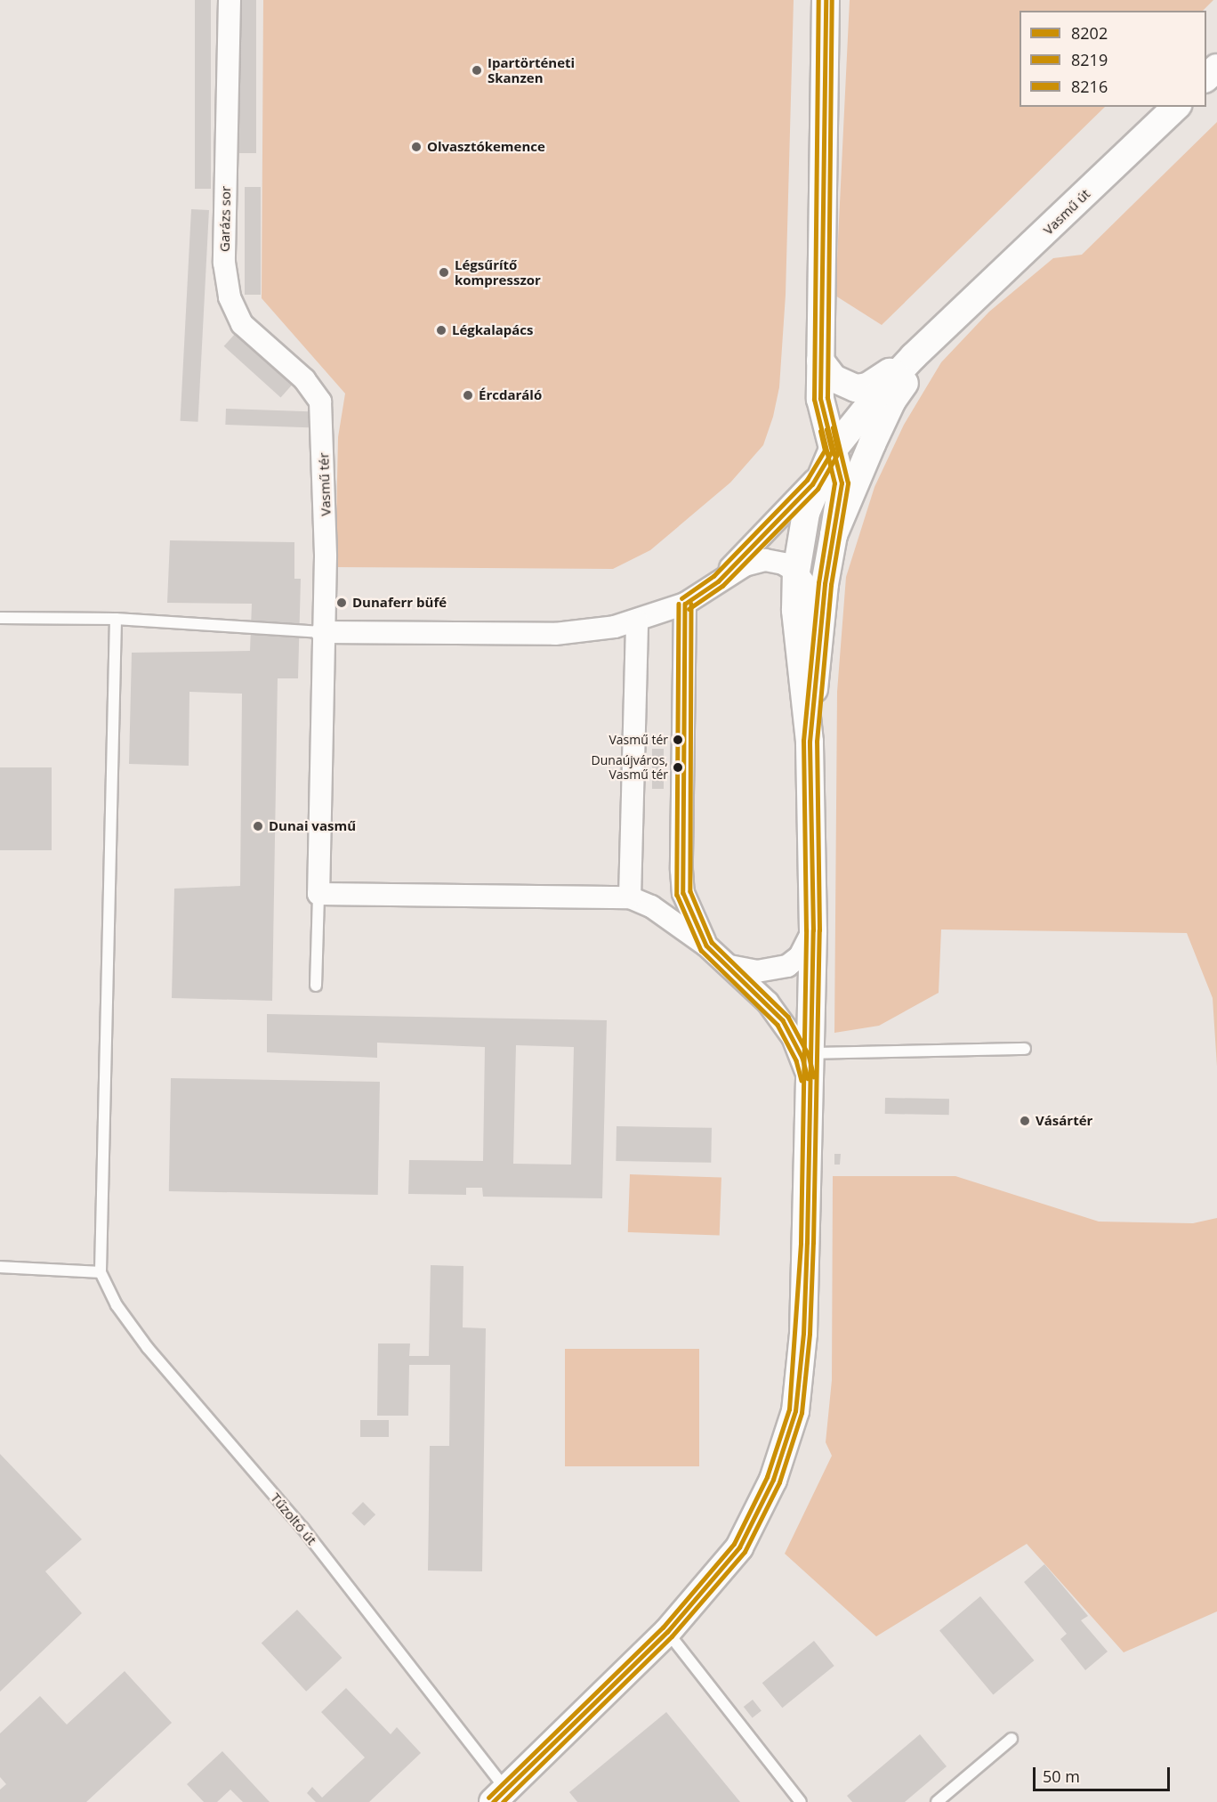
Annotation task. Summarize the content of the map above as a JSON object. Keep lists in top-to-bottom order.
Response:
{
  "streets": {
    "street": ["Vasmű út", "Garázs sor", "Vasmű tér"],
    "lane": ["Tűzoltó út"]
  },
  "crossings": [
    ["Garázs sor", "Vasmű tér"]
  ],
  "places": [
    "Ipartörténeti Skanzen",
    "Olvasztókemence",
    "Légsűrítő kompresszor",
    "Légkalapács",
    "Ércdaráló",
    "Dunaferr büfé",
    "Vasmű tér",
    "Dunaújváros, Vasmű tér",
    "Dunai vasmű",
    "Vásártér"
  ],
  "lines": ["transit line 8202", "transit line 8219", "transit line 8216"],
  "legend": ["8202", "8219", "8216"],
  "scale_bar": "50 m"
}
